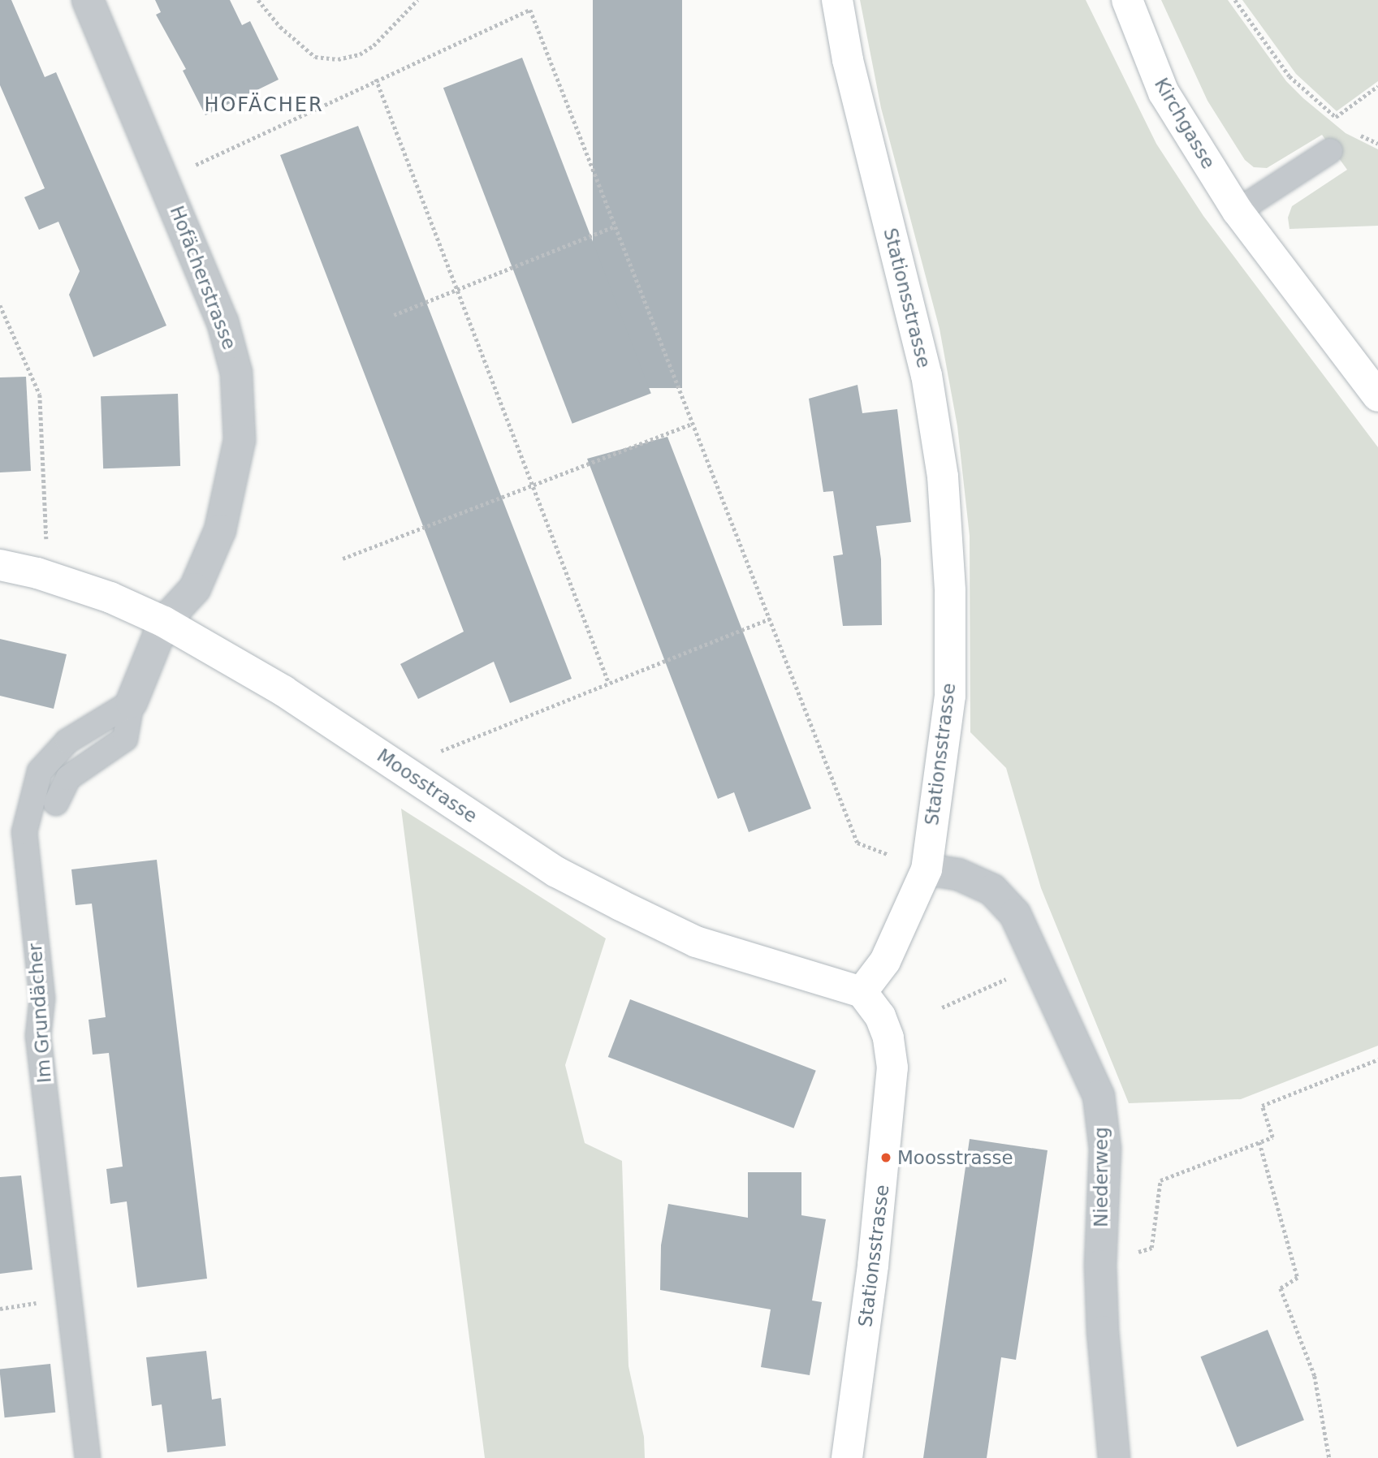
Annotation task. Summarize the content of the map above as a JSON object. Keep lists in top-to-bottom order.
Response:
{
  "streets": {
    "street": [
      "Kirchgasse",
      "Hofächerstrasse",
      "Stationsstrasse",
      "Moosstrasse",
      "Niederweg"
    ],
    "lane": ["Im Grundächer"]
  },
  "crossings": [
    ["Hofächerstrasse", "Moosstrasse"],
    ["Stationsstrasse", "Moosstrasse"],
    ["Stationsstrasse", "Niederweg"]
  ],
  "districts": ["HOFÄCHER"],
  "places": ["Moosstrasse"]
}
